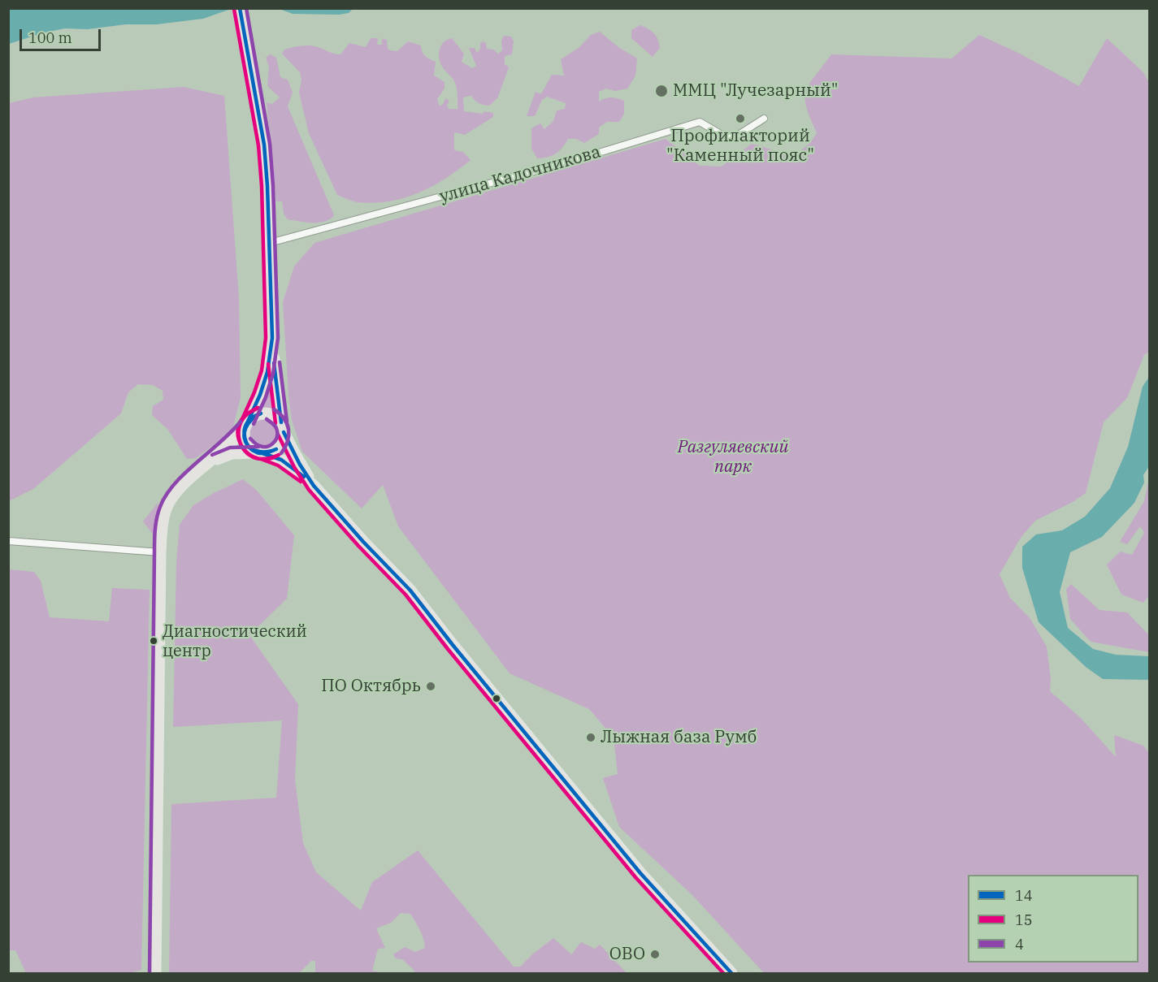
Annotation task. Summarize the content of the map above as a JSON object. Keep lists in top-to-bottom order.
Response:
{
  "streets": {
    "street": ["улица Кадочникова"]
  },
  "parks": ["Разгуляевский парк"],
  "places": [
    "ММЦ \"Лучезарный\"",
    "Профилакторий \"Каменный пояс\"",
    "Диагностический центр",
    "ПО Октябрь",
    "Лыжная база Румб",
    "ОВО"
  ],
  "lines": ["transit line 14", "transit line 4", "transit line 15"],
  "legend": ["14", "15", "4"],
  "scale_bar": "100 m"
}
